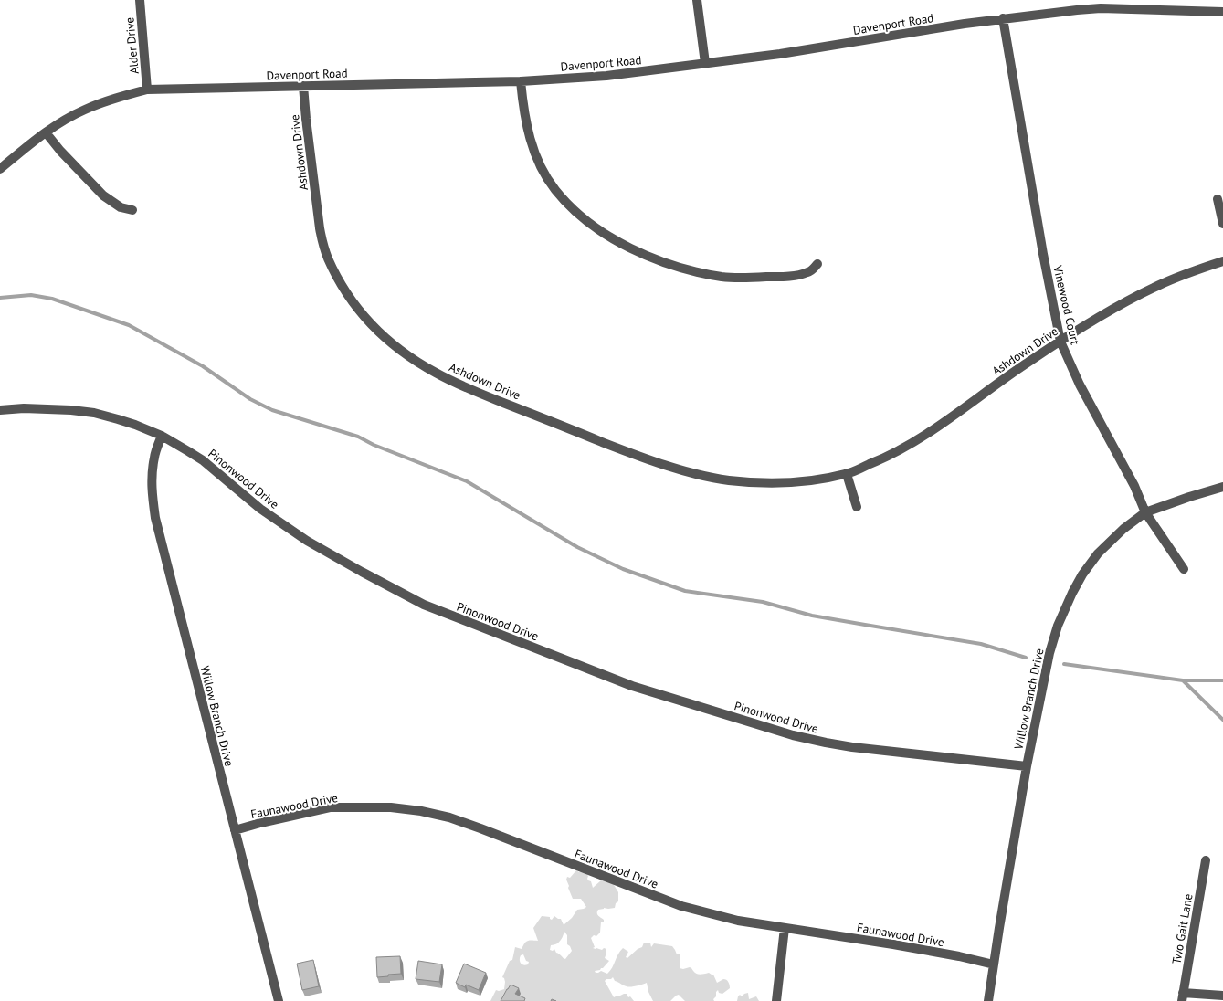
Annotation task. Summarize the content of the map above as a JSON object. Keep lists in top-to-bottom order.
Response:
{
  "streets": {
    "street": [
      "Davenport Road",
      "Alder Drive",
      "Ashdown Drive",
      "Vinewood Court",
      "Pinonwood Drive",
      "Willow Branch Drive",
      "Faunawood Drive",
      "Two Gait Lane"
    ]
  },
  "crossings": [
    ["Davenport Road", "Alder Drive"],
    ["Davenport Road", "Ashdown Drive"],
    ["Davenport Road", "Vinewood Court"],
    ["Ashdown Drive", "Vinewood Court"],
    ["Vinewood Court", "Willow Branch Drive"],
    ["Pinonwood Drive", "Willow Branch Drive"],
    ["Willow Branch Drive", "Faunawood Drive"]
  ]
}
